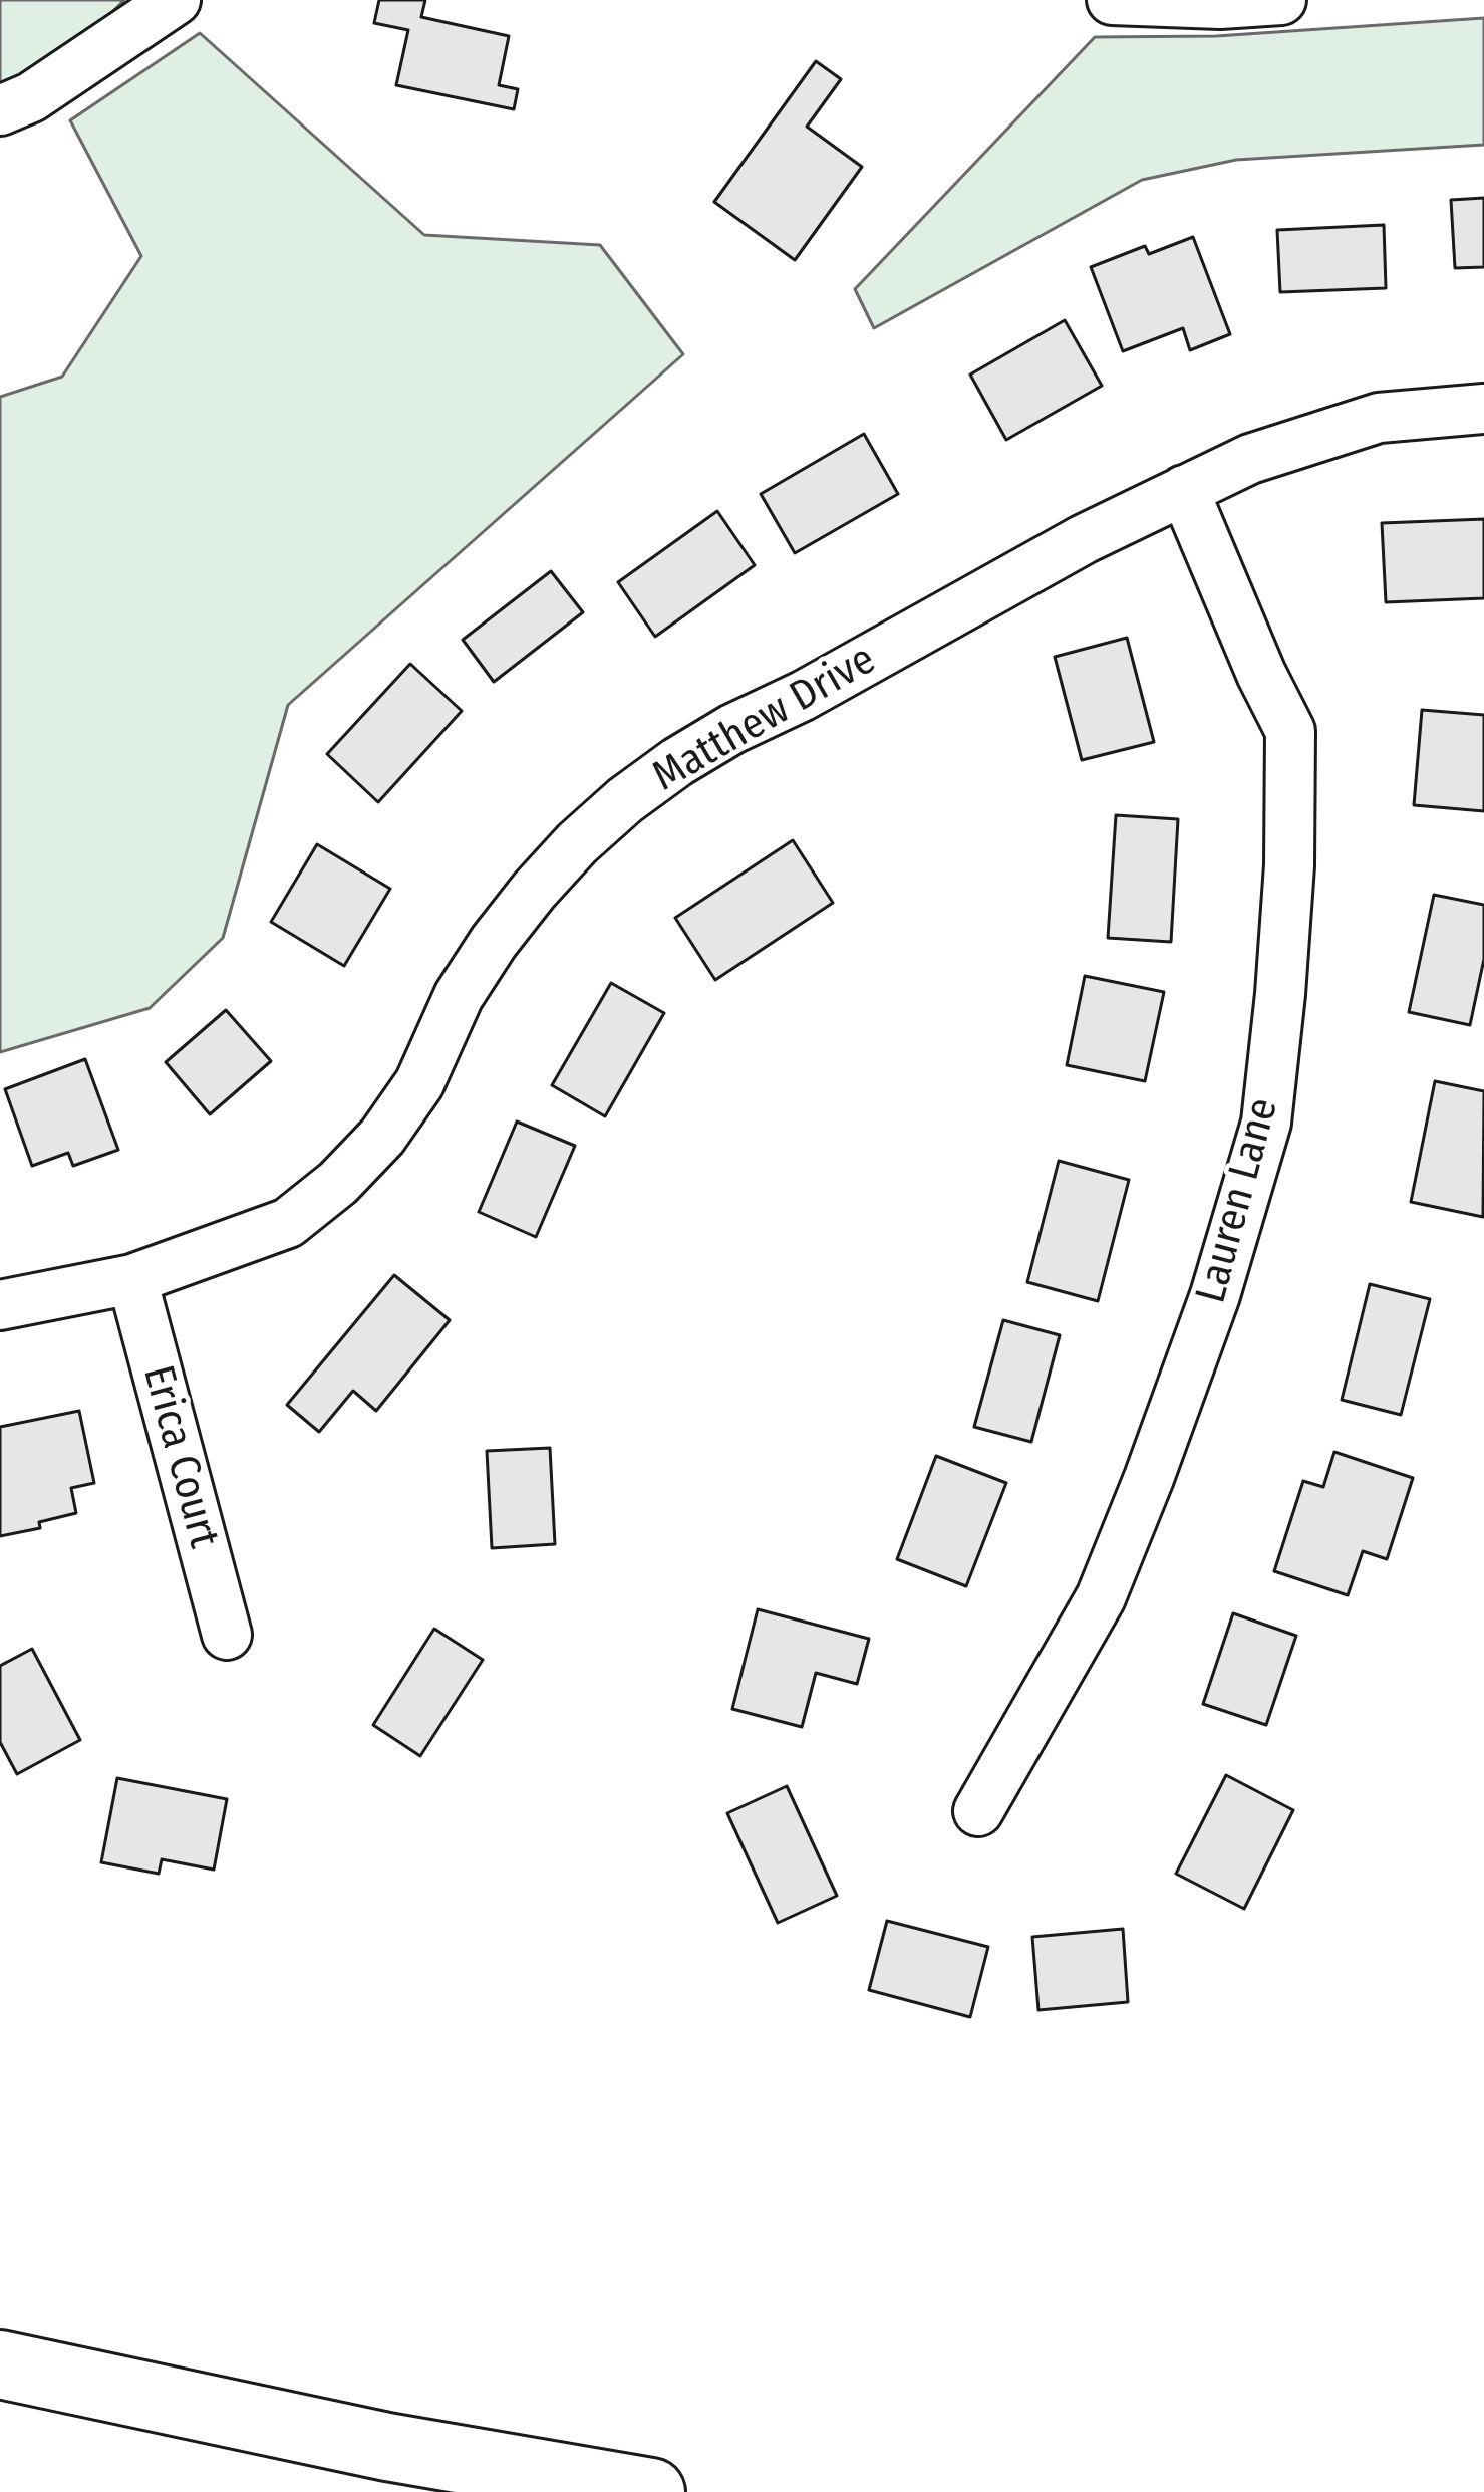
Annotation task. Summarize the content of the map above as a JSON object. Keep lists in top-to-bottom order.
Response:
{
  "streets": {
    "street": ["Matthew Drive", "Lauren Lane", "Erica Court"]
  },
  "crossings": [
    ["Matthew Drive", "Lauren Lane"],
    ["Matthew Drive", "Erica Court"]
  ]
}
